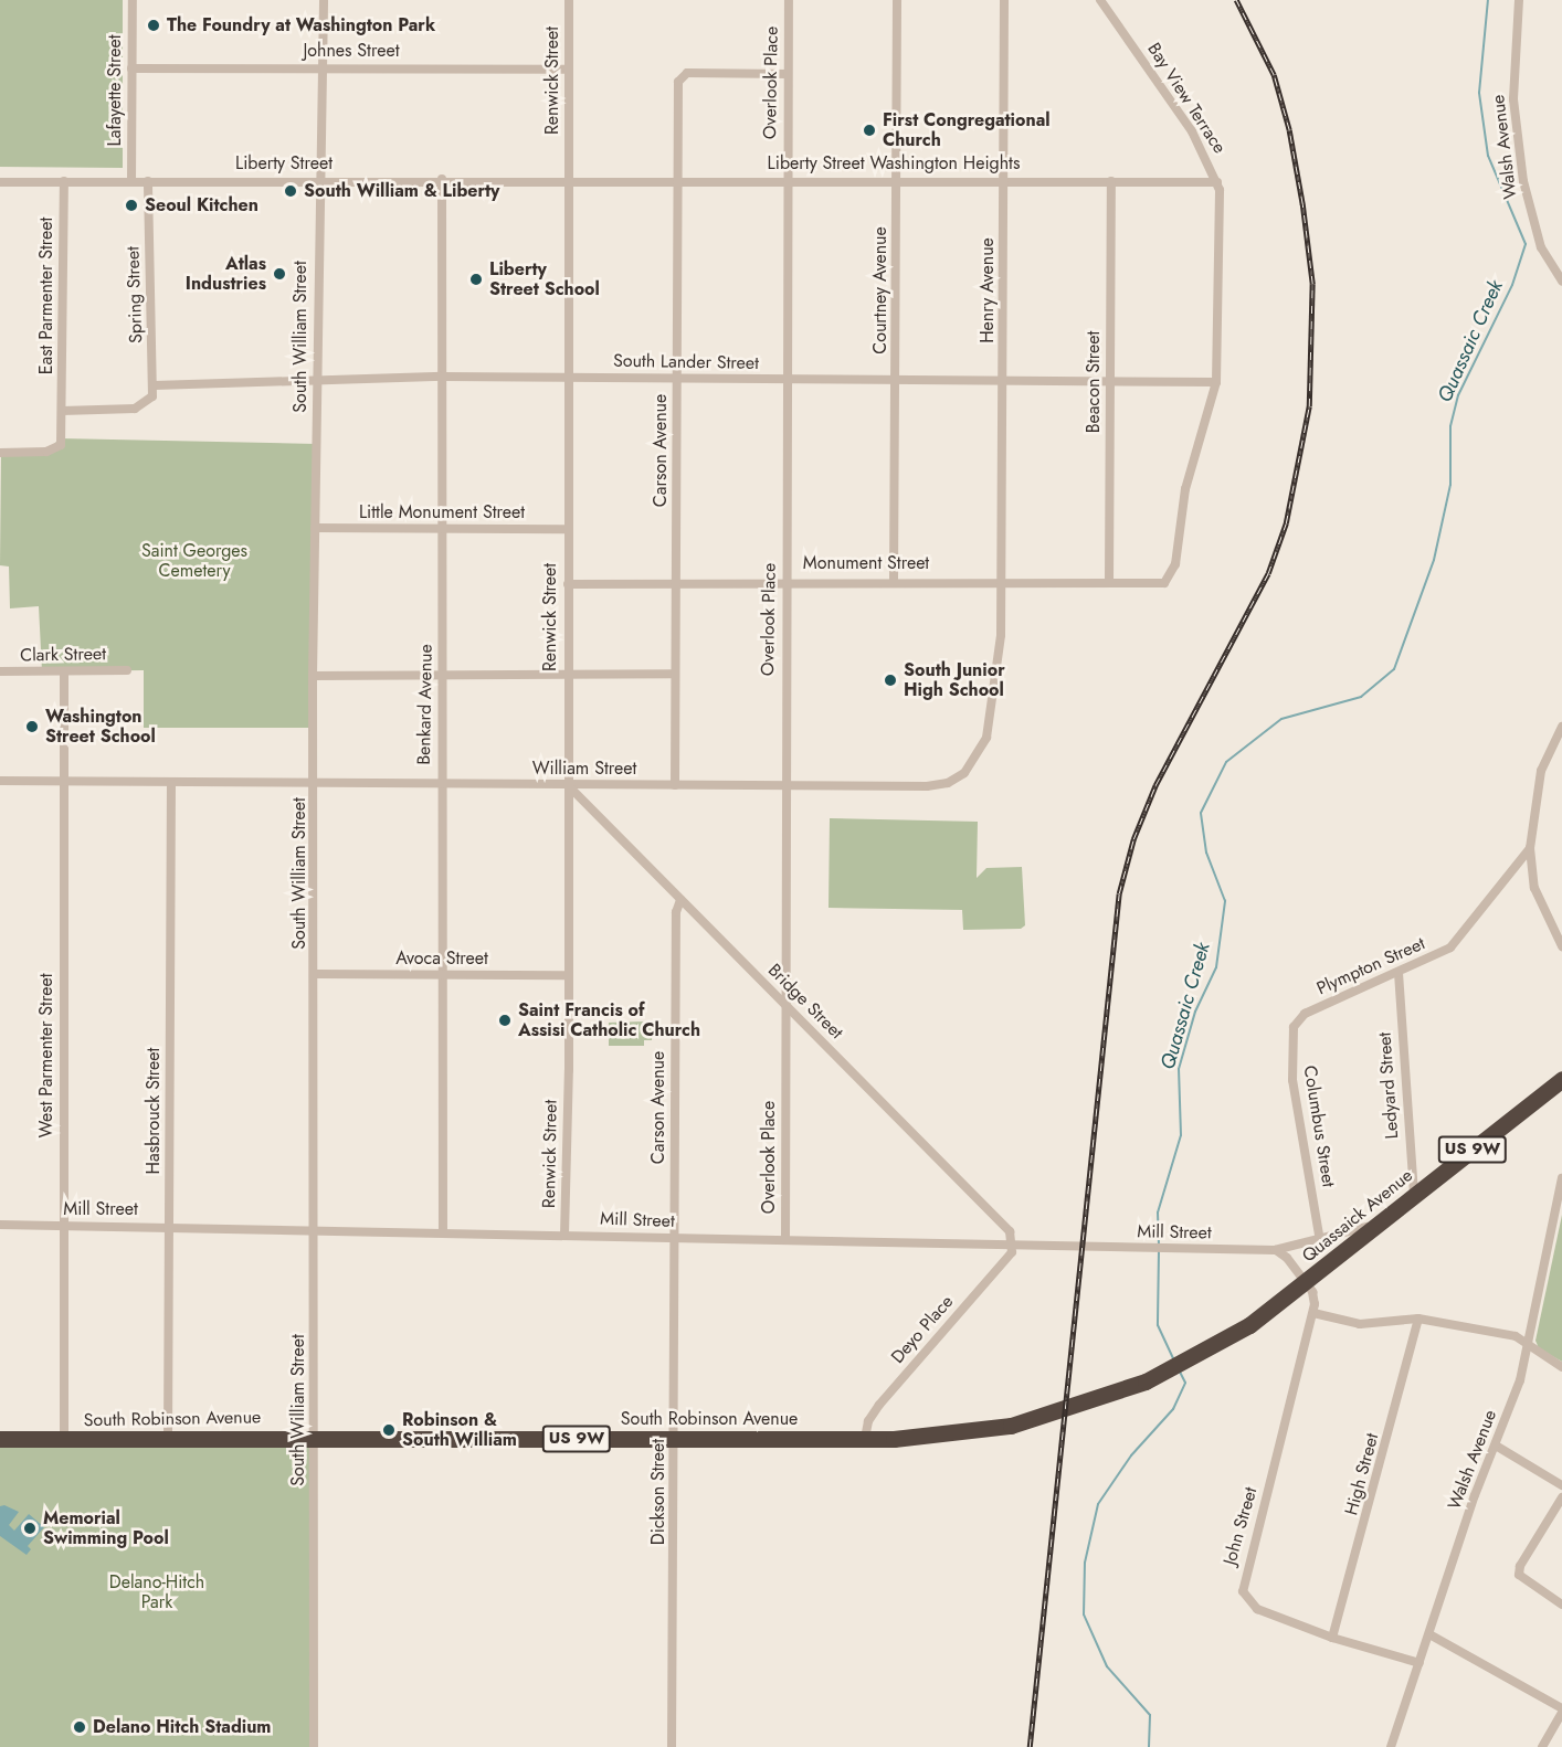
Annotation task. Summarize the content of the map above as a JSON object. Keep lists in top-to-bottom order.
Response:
{
  "streets": {
    "highway": ["US 9W", "Quassaick Avenue", "South Robinson Avenue"],
    "street": [
      "Johnes Street",
      "Renwick Street",
      "Overlook Place",
      "Lafayette Street",
      "Bay View Terrace",
      "Walsh Avenue",
      "Liberty Street",
      "Liberty Street Washington Heights",
      "Courtney Avenue",
      "Henry Avenue",
      "Spring Street",
      "East Parmenter Street",
      "South William Street",
      "South Lander Street",
      "Beacon Street",
      "Carson Avenue",
      "Little Monument Street",
      "Monument Street",
      "Clark Street",
      "Benkard Avenue",
      "William Street",
      "Avoca Street",
      "Plympton Street",
      "Bridge Street",
      "West Parmenter Street",
      "Ledyard Street",
      "Hasbrouck Street",
      "Columbus Street",
      "Mill Street",
      "Deyo Place",
      "High Street",
      "Dickson Street",
      "John Street"
    ]
  },
  "crossings": [
    ["Johnes Street", "Renwick Street"],
    ["Johnes Street", "Lafayette Street"],
    ["Johnes Street", "South William Street"],
    ["Renwick Street", "Liberty Street"],
    ["Renwick Street", "Liberty Street Washington Heights"],
    ["Renwick Street", "South Lander Street"],
    ["Renwick Street", "Little Monument Street"],
    ["Renwick Street", "Monument Street"],
    ["Renwick Street", "William Street"],
    ["Renwick Street", "Avoca Street"],
    ["Renwick Street", "Bridge Street"],
    ["Renwick Street", "Mill Street"],
    ["Overlook Place", "Liberty Street Washington Heights"],
    ["Overlook Place", "South Lander Street"],
    ["Overlook Place", "Carson Avenue"],
    ["Overlook Place", "Monument Street"],
    ["Overlook Place", "William Street"],
    ["Overlook Place", "Bridge Street"],
    ["Overlook Place", "Mill Street"],
    ["Lafayette Street", "Liberty Street"],
    ["Bay View Terrace", "Liberty Street Washington Heights"],
    ["Bay View Terrace", "South Lander Street"],
    ["Bay View Terrace", "Monument Street"],
    ["Walsh Avenue", "John Street"],
    ["Liberty Street", "Liberty Street Washington Heights"],
    ["Liberty Street", "Spring Street"],
    ["Liberty Street", "East Parmenter Street"],
    ["Liberty Street", "South William Street"],
    ["Liberty Street", "Benkard Avenue"],
    ["Liberty Street Washington Heights", "Courtney Avenue"],
    ["Liberty Street Washington Heights", "Henry Avenue"],
    ["Liberty Street Washington Heights", "Beacon Street"],
    ["Liberty Street Washington Heights", "Carson Avenue"],
    ["Courtney Avenue", "South Lander Street"],
    ["Courtney Avenue", "Monument Street"],
    ["Henry Avenue", "South Lander Street"],
    ["Henry Avenue", "Monument Street"],
    ["Henry Avenue", "William Street"],
    ["Spring Street", "South Lander Street"],
    ["South William Street", "South Lander Street"],
    ["South William Street", "Little Monument Street"],
    ["South William Street", "William Street"],
    ["South William Street", "Avoca Street"],
    ["South William Street", "Mill Street"],
    ["South William Street", "South Robinson Avenue"],
    ["South Lander Street", "Beacon Street"],
    ["South Lander Street", "Carson Avenue"],
    ["South Lander Street", "Benkard Avenue"],
    ["Beacon Street", "Monument Street"],
    ["Carson Avenue", "Monument Street"],
    ["Carson Avenue", "William Street"],
    ["Carson Avenue", "Bridge Street"],
    ["Carson Avenue", "Mill Street"],
    ["Carson Avenue", "Dickson Street"],
    ["Little Monument Street", "Benkard Avenue"],
    ["Monument Street", "William Street"],
    ["Clark Street", "West Parmenter Street"],
    ["Benkard Avenue", "William Street"],
    ["Benkard Avenue", "Avoca Street"],
    ["Benkard Avenue", "Mill Street"],
    ["William Street", "Bridge Street"],
    ["William Street", "West Parmenter Street"],
    ["William Street", "Hasbrouck Street"],
    ["Plympton Street", "Ledyard Street"],
    ["Plympton Street", "Columbus Street"],
    ["Bridge Street", "Mill Street"],
    ["Bridge Street", "Deyo Place"],
    ["West Parmenter Street", "Mill Street"],
    ["West Parmenter Street", "South Robinson Avenue"],
    ["Ledyard Street", "Quassaick Avenue"],
    ["Hasbrouck Street", "Mill Street"],
    ["Hasbrouck Street", "South Robinson Avenue"],
    ["Mill Street", "Deyo Place"],
    ["Mill Street", "Dickson Street"],
    ["Quassaick Avenue", "South Robinson Avenue"],
    ["Quassaick Avenue", "John Street"],
    ["Deyo Place", "South Robinson Avenue"],
    ["South Robinson Avenue", "Dickson Street"],
    ["High Street", "John Street"]
  ],
  "water": ["Quassaic Creek"],
  "parks": ["Saint Georges Cemetery", "Delano-Hitch Park"],
  "places": [
    "The Foundry at Washington Park",
    "First Congregational Church",
    "South William & Liberty",
    "Seoul Kitchen",
    "Atlas Industries",
    "Liberty Street School",
    "South Junior High School",
    "Washington Street School",
    "Saint Francis of Assisi Catholic Church",
    "Robinson & South William",
    "Memorial Swimming Pool",
    "Delano Hitch Stadium"
  ]
}
